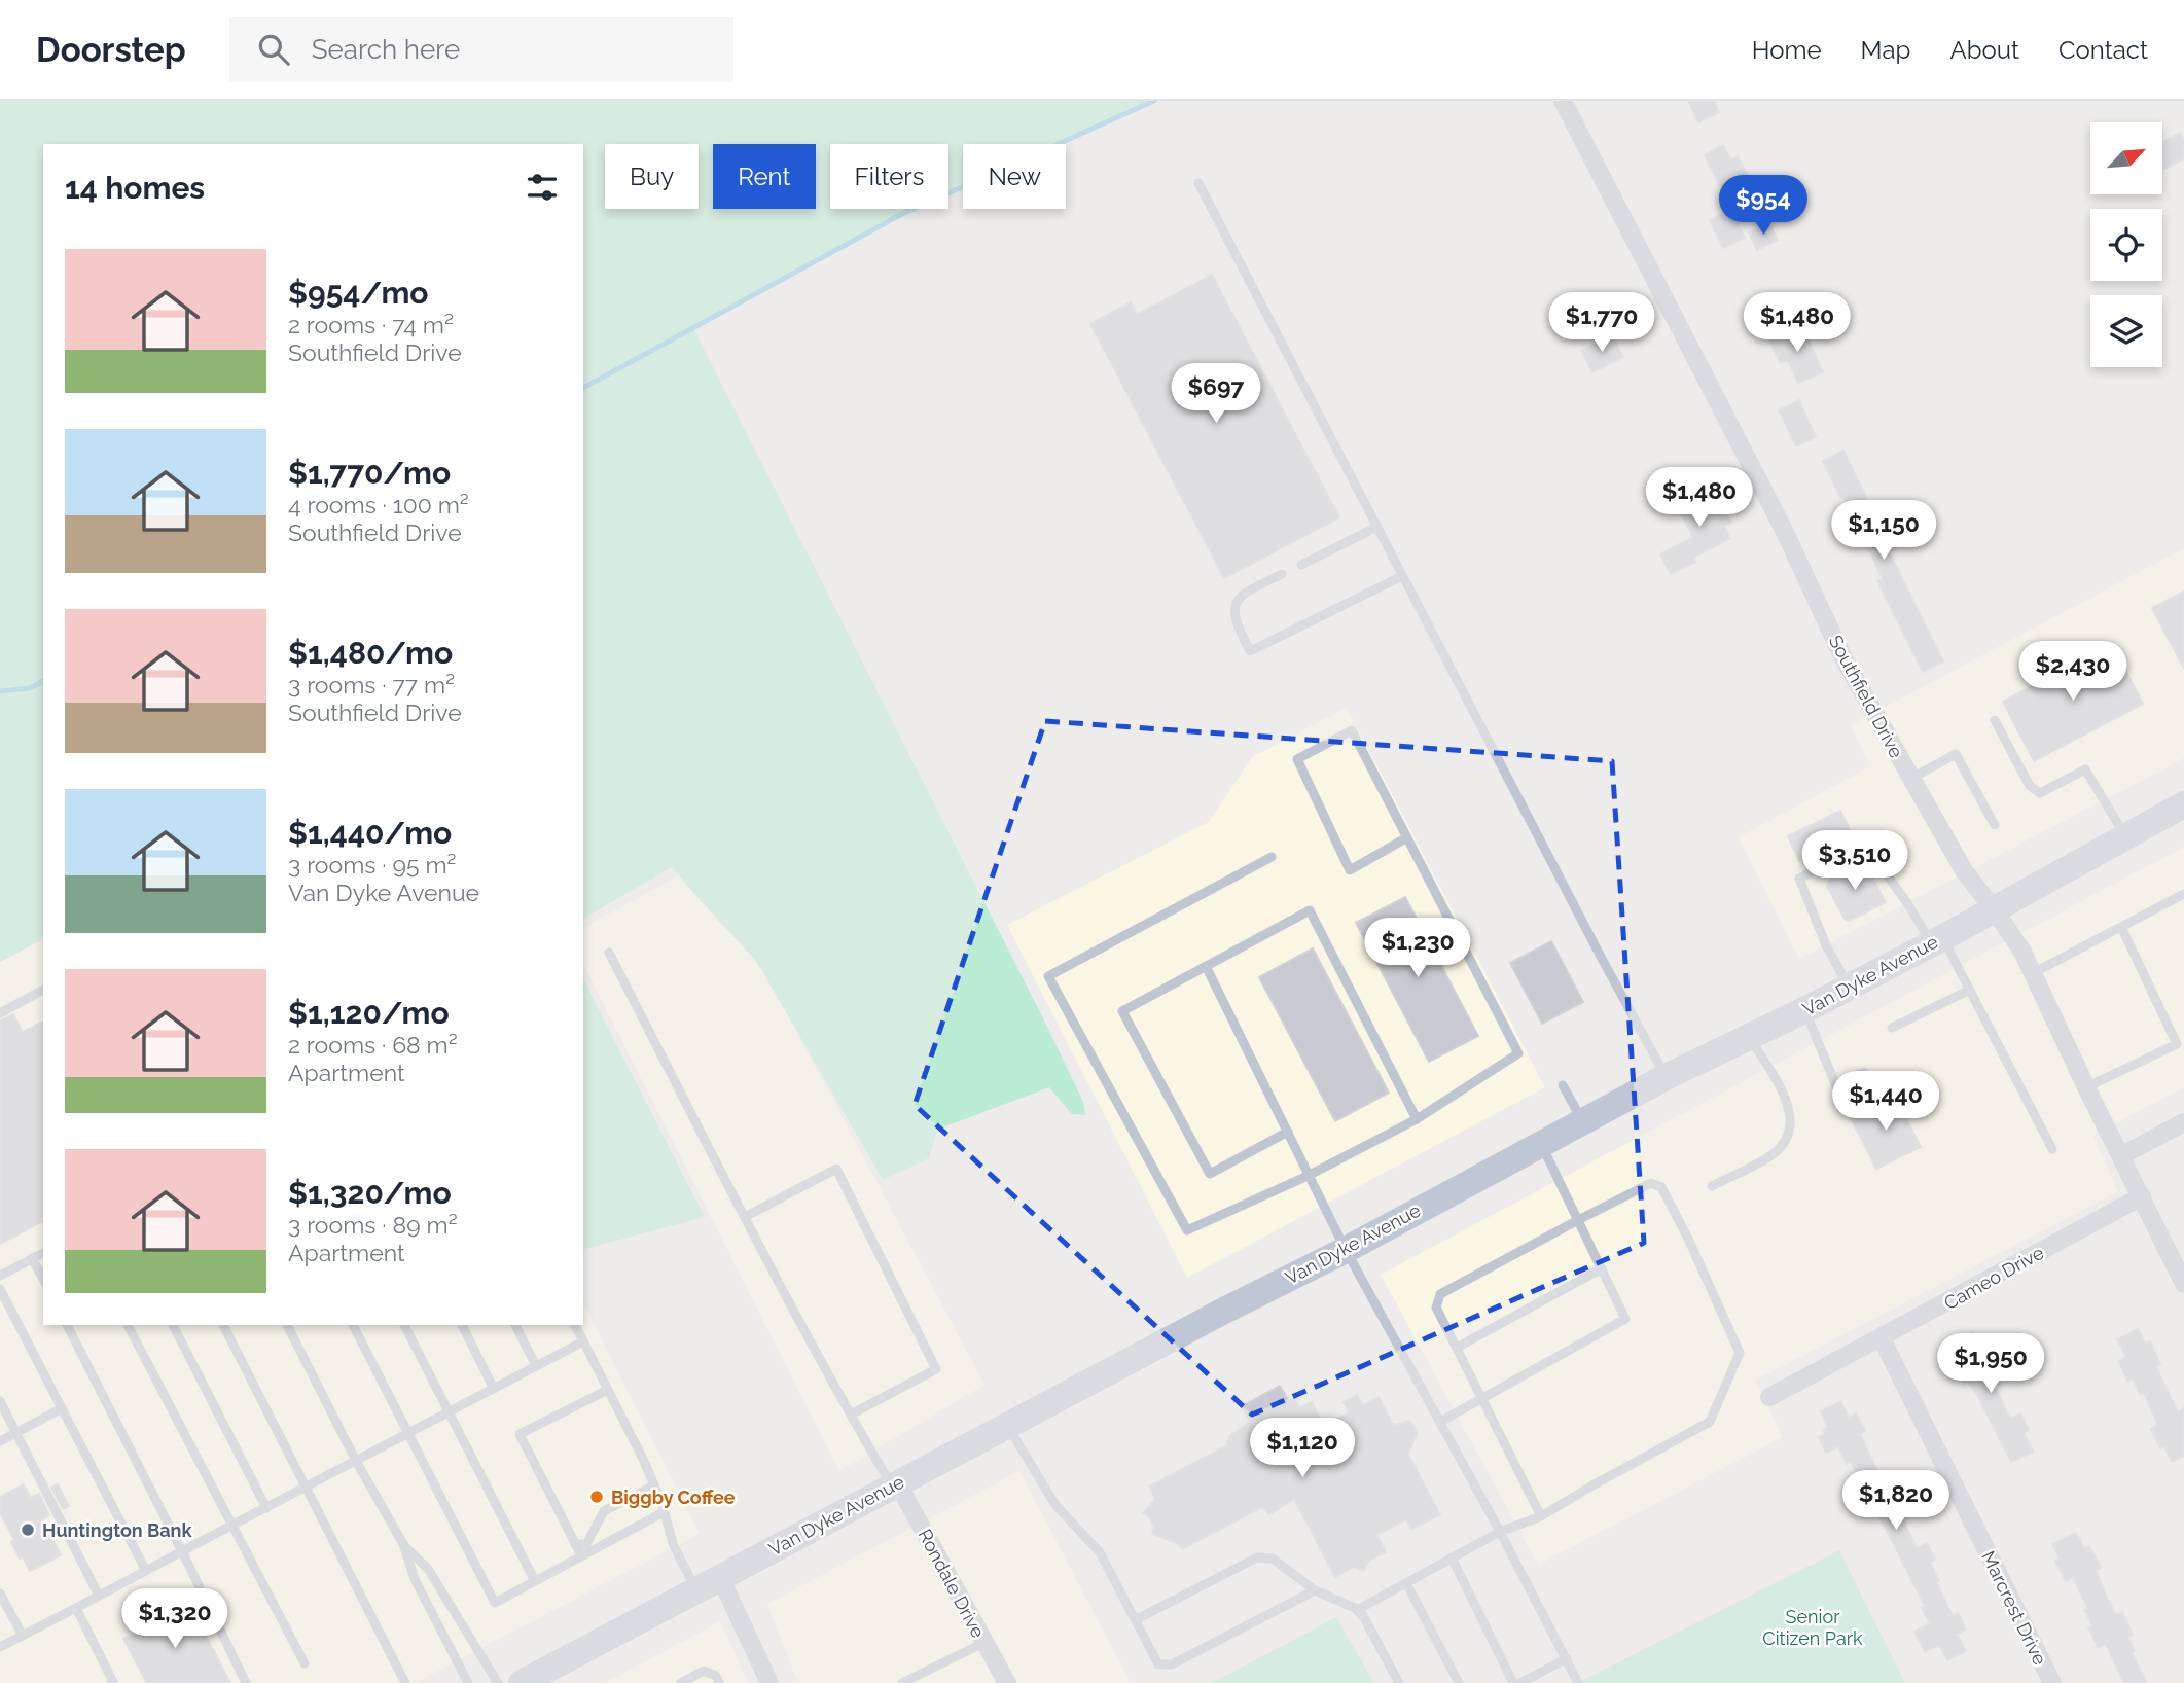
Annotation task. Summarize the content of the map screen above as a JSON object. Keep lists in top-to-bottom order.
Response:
{
  "streets": {
    "main road": ["Van Dyke Avenue"],
    "street": [
      "Southfield Drive",
      "Cameo Drive",
      "Rondale Drive",
      "Marcrest Drive"
    ]
  },
  "crossings": [
    ["Southfield Drive", "Van Dyke Avenue"],
    ["Southfield Drive", "Cameo Drive"],
    ["Van Dyke Avenue", "Rondale Drive"],
    ["Cameo Drive", "Marcrest Drive"]
  ],
  "parks": ["Senior Citizen Park"],
  "places": ["Biggby Coffee", "Huntington Bank"],
  "north": "top right",
  "page": {
    "header": "Doorstep",
    "search": "Search here",
    "nav": [
      "Home",
      "Map",
      "About",
      "Contact"
    ],
    "chip": [
      "Buy",
      "Rent",
      "Filters",
      "New"
    ],
    "heading": "14 homes",
    "price": [
      "$954",
      "$1,770",
      "$1,480",
      "$697",
      "$1,480",
      "$1,150",
      "$2,430",
      "$3,510",
      "$1,230",
      "$1,440",
      "$1,950",
      "$1,120",
      "$1,820",
      "$1,320"
    ],
    "list": [
      {
        "name": "$954/mo",
        "note": "2 rooms · 74 m² · Southfield Drive"
      },
      {
        "name": "$1,770/mo",
        "note": "4 rooms · 100 m² · Southfield Drive"
      },
      {
        "name": "$1,480/mo",
        "note": "3 rooms · 77 m² · Southfield Drive"
      },
      {
        "name": "$1,440/mo",
        "note": "3 rooms · 95 m² · Van Dyke Avenue"
      },
      {
        "name": "$1,120/mo",
        "note": "2 rooms · 68 m² · Apartment"
      },
      {
        "name": "$1,320/mo",
        "note": "3 rooms · 89 m² · Apartment"
      }
    ]
  }
}
